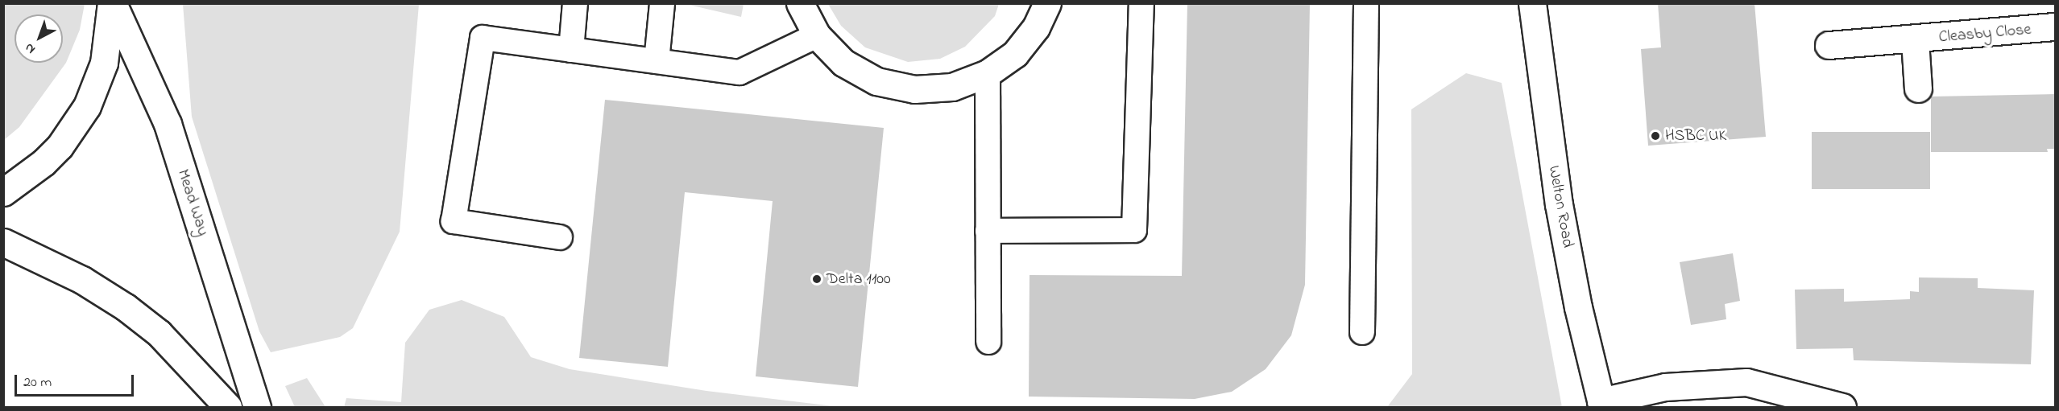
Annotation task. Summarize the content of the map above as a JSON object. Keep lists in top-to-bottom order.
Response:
{
  "streets": {
    "street": ["Cleasby Close", "Mead Way", "Welton Road"]
  },
  "places": ["HSBC UK", "Delta 1100"],
  "scale_bar": "20 m",
  "north": "bottom left"
}
